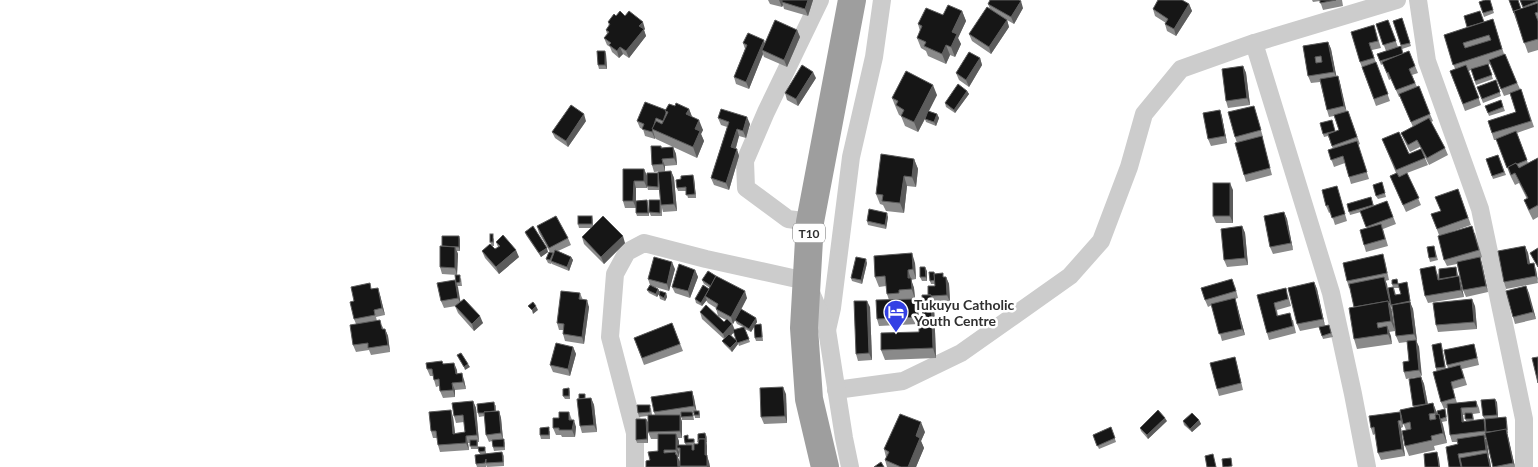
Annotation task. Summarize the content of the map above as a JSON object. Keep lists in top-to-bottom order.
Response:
{
  "streets": {
    "highway": ["T10"]
  },
  "places": {
    "hotel": ["Tukuyu Catholic Youth Centre"]
  }
}
